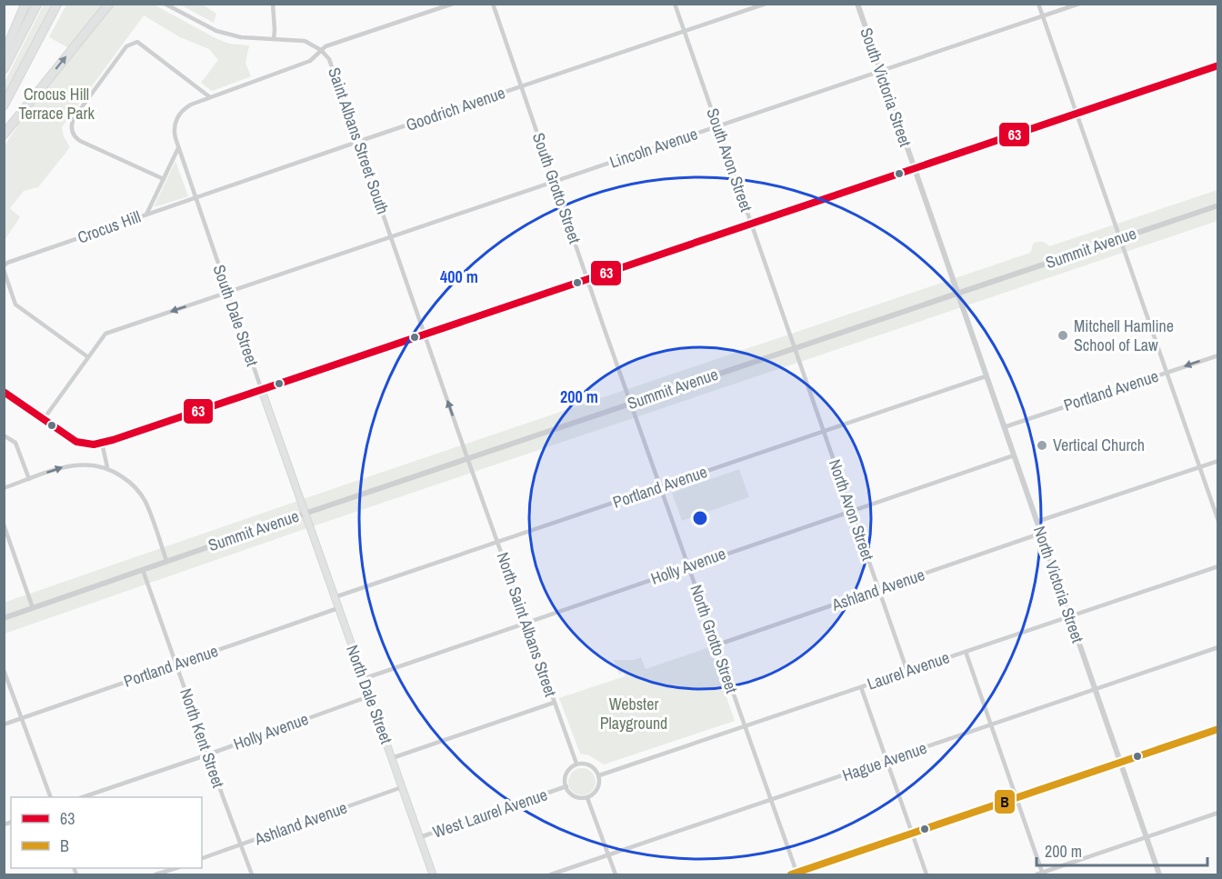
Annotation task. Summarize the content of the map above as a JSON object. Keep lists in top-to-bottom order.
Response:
{
  "streets": {
    "main road": ["South Dale Street", "North Dale Street"],
    "street": [
      "South Victoria Street",
      "Goodrich Avenue",
      "Saint Albans Street South",
      "Lincoln Avenue",
      "South Avon Street",
      "South Grotto Street",
      "Crocus Hill",
      "Summit Avenue",
      "Portland Avenue",
      "North Avon Street",
      "Holly Avenue",
      "North Victoria Street",
      "Ashland Avenue",
      "North Saint Albans Street",
      "North Grotto Street",
      "Laurel Avenue",
      "North Kent Street",
      "Hague Avenue",
      "West Laurel Avenue"
    ]
  },
  "crossings": [
    ["South Victoria Street", "Lincoln Avenue"],
    ["South Victoria Street", "Summit Avenue"],
    ["South Victoria Street", "North Victoria Street"],
    ["Goodrich Avenue", "Saint Albans Street South"],
    ["Goodrich Avenue", "South Avon Street"],
    ["Goodrich Avenue", "South Grotto Street"],
    ["Goodrich Avenue", "Crocus Hill"],
    ["Goodrich Avenue", "South Dale Street"],
    ["Saint Albans Street South", "Lincoln Avenue"],
    ["Saint Albans Street South", "North Saint Albans Street"],
    ["Lincoln Avenue", "South Avon Street"],
    ["Lincoln Avenue", "South Grotto Street"],
    ["Lincoln Avenue", "Crocus Hill"],
    ["Lincoln Avenue", "South Dale Street"],
    ["South Avon Street", "Summit Avenue"],
    ["South Avon Street", "North Avon Street"],
    ["South Grotto Street", "Summit Avenue"],
    ["South Grotto Street", "North Grotto Street"],
    ["Crocus Hill", "South Dale Street"],
    ["Summit Avenue", "South Dale Street"],
    ["Summit Avenue", "North Avon Street"],
    ["Summit Avenue", "North Victoria Street"],
    ["Summit Avenue", "North Saint Albans Street"],
    ["Summit Avenue", "North Grotto Street"],
    ["Summit Avenue", "North Dale Street"],
    ["Summit Avenue", "North Kent Street"],
    ["South Dale Street", "North Dale Street"],
    ["Portland Avenue", "North Avon Street"],
    ["Portland Avenue", "North Victoria Street"],
    ["Portland Avenue", "North Saint Albans Street"],
    ["Portland Avenue", "North Grotto Street"],
    ["Portland Avenue", "North Dale Street"],
    ["Portland Avenue", "North Kent Street"],
    ["North Avon Street", "Holly Avenue"],
    ["North Avon Street", "Ashland Avenue"],
    ["North Avon Street", "Laurel Avenue"],
    ["Holly Avenue", "North Victoria Street"],
    ["Holly Avenue", "North Saint Albans Street"],
    ["Holly Avenue", "North Grotto Street"],
    ["Holly Avenue", "North Dale Street"],
    ["Holly Avenue", "North Kent Street"],
    ["North Victoria Street", "Ashland Avenue"],
    ["North Victoria Street", "Laurel Avenue"],
    ["North Victoria Street", "Hague Avenue"],
    ["Ashland Avenue", "North Grotto Street"],
    ["Ashland Avenue", "North Dale Street"],
    ["Ashland Avenue", "North Kent Street"],
    ["North Saint Albans Street", "Laurel Avenue"],
    ["North Saint Albans Street", "West Laurel Avenue"],
    ["North Grotto Street", "Laurel Avenue"],
    ["North Grotto Street", "Hague Avenue"],
    ["Laurel Avenue", "West Laurel Avenue"],
    ["North Dale Street", "West Laurel Avenue"]
  ],
  "parks": ["Crocus Hill Terrace Park", "Webster Playground"],
  "places": ["Mitchell Hamline School of Law", "Vertical Church"],
  "lines": ["transit line 63", "transit line B"],
  "legend": ["63", "B"],
  "scale_bar": "200 m",
  "rings": ["400 m", "200 m"]
}
